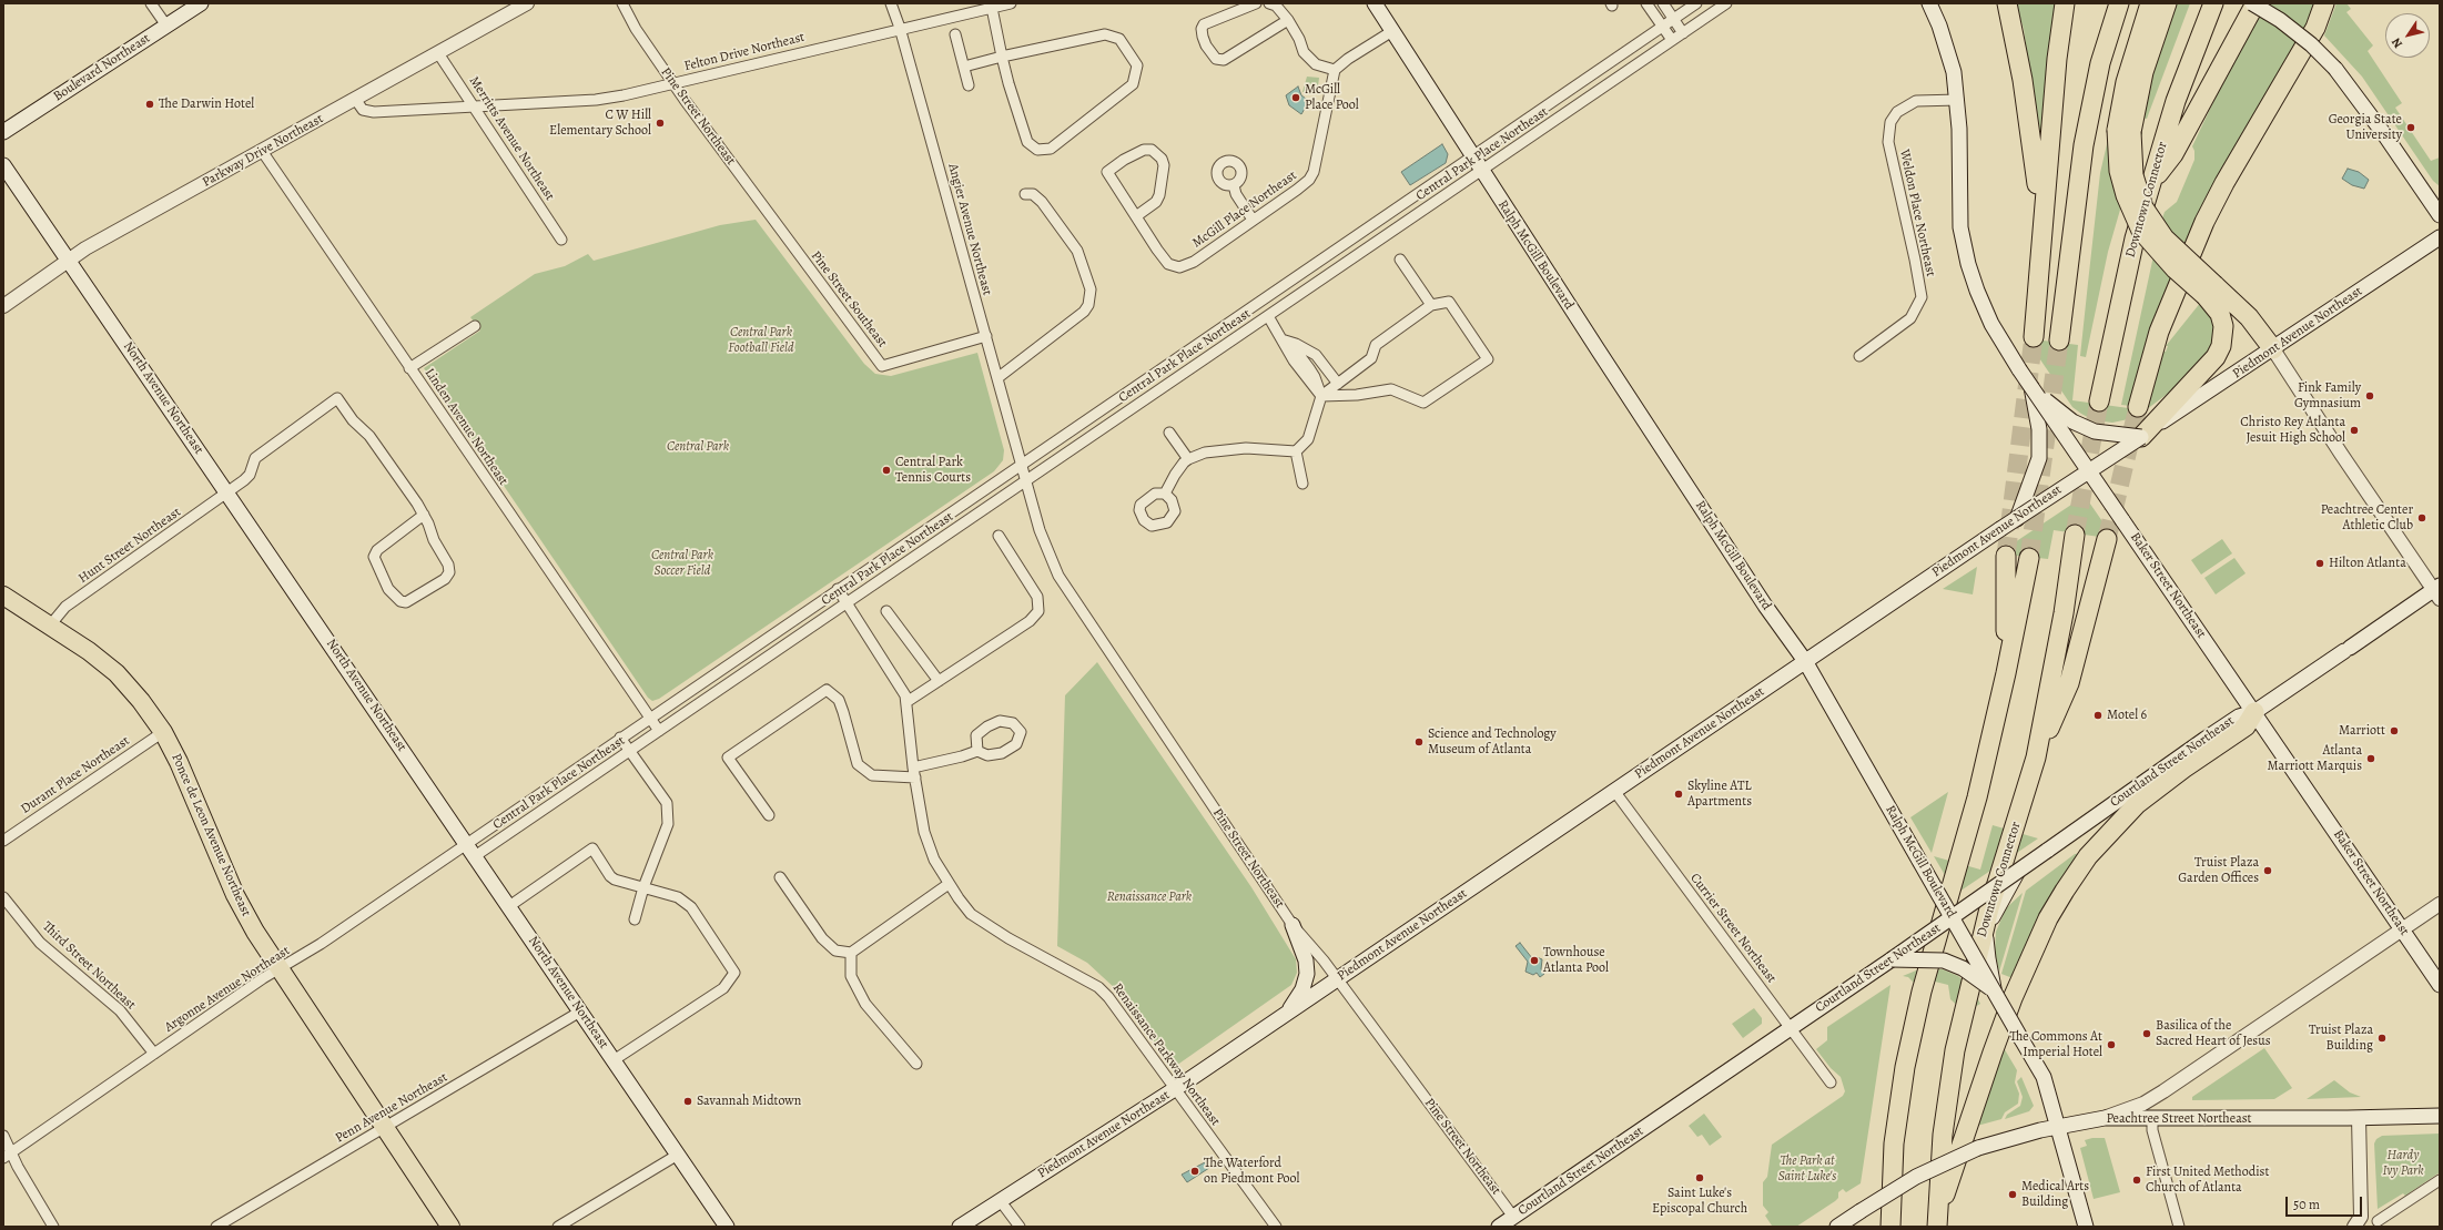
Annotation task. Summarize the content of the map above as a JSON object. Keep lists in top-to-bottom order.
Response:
{
  "streets": {
    "highway": ["Downtown Connector", "Ponce de Leon Avenue Northeast"],
    "main road": [
      "Boulevard Northeast",
      "Ralph McGill Boulevard",
      "Piedmont Avenue Northeast",
      "North Avenue Northeast",
      "Baker Street Northeast",
      "Courtland Street Northeast",
      "Peachtree Street Northeast"
    ],
    "street": [
      "Felton Drive Northeast",
      "Pine Street Northeast",
      "Merritts Avenue Northeast",
      "Parkway Drive Northeast",
      "Central Park Place Northeast",
      "McGill Place Northeast",
      "Weldon Place Northeast",
      "Angier Avenue Northeast",
      "Pine Street Southeast",
      "Linden Avenue Northeast",
      "Hunt Street Northeast",
      "Durant Place Northeast",
      "Currier Street Northeast",
      "Third Street Northeast",
      "Argonne Avenue Northeast",
      "Renaissance Parkway Northeast",
      "Penn Avenue Northeast"
    ]
  },
  "crossings": [
    ["Felton Drive Northeast", "Pine Street Northeast"],
    ["Felton Drive Northeast", "Merritts Avenue Northeast"],
    ["Felton Drive Northeast", "Parkway Drive Northeast"],
    ["Felton Drive Northeast", "Angier Avenue Northeast"],
    ["Pine Street Northeast", "Central Park Place Northeast"],
    ["Pine Street Northeast", "Angier Avenue Northeast"],
    ["Pine Street Northeast", "Pine Street Southeast"],
    ["Pine Street Northeast", "Piedmont Avenue Northeast"],
    ["Pine Street Northeast", "Courtland Street Northeast"],
    ["Merritts Avenue Northeast", "Parkway Drive Northeast"],
    ["Parkway Drive Northeast", "North Avenue Northeast"],
    ["Parkway Drive Northeast", "Linden Avenue Northeast"],
    ["Central Park Place Northeast", "Angier Avenue Northeast"],
    ["Central Park Place Northeast", "Ralph McGill Boulevard"],
    ["Central Park Place Northeast", "North Avenue Northeast"],
    ["Central Park Place Northeast", "Linden Avenue Northeast"],
    ["Central Park Place Northeast", "Argonne Avenue Northeast"],
    ["Central Park Place Northeast", "Renaissance Parkway Northeast"],
    ["Weldon Place Northeast", "Baker Street Northeast"],
    ["Angier Avenue Northeast", "Pine Street Southeast"],
    ["Ralph McGill Boulevard", "Piedmont Avenue Northeast"],
    ["Ralph McGill Boulevard", "Courtland Street Northeast"],
    ["Ralph McGill Boulevard", "Peachtree Street Northeast"],
    ["Piedmont Avenue Northeast", "Baker Street Northeast"],
    ["Piedmont Avenue Northeast", "Currier Street Northeast"],
    ["Piedmont Avenue Northeast", "Renaissance Parkway Northeast"],
    ["North Avenue Northeast", "Hunt Street Northeast"],
    ["North Avenue Northeast", "Argonne Avenue Northeast"],
    ["North Avenue Northeast", "Penn Avenue Northeast"],
    ["Hunt Street Northeast", "Ponce de Leon Avenue Northeast"],
    ["Baker Street Northeast", "Courtland Street Northeast"],
    ["Courtland Street Northeast", "Currier Street Northeast"],
    ["Durant Place Northeast", "Ponce de Leon Avenue Northeast"],
    ["Ponce de Leon Avenue Northeast", "Argonne Avenue Northeast"],
    ["Ponce de Leon Avenue Northeast", "Penn Avenue Northeast"],
    ["Third Street Northeast", "Argonne Avenue Northeast"]
  ],
  "parks": [
    "Central Park Football Field",
    "Central Park",
    "Central Park Soccer Field",
    "Renaissance Park",
    "Hardy Ivy Park",
    "The Park at Saint Luke's"
  ],
  "places": [
    "McGill Place Pool",
    "The Darwin Hotel",
    "C W Hill Elementary School",
    "Georgia State University",
    "Fink Family Gymnasium",
    "Christo Rey Atlanta Jesuit High School",
    "Central Park Tennis Courts",
    "Peachtree Center Athletic Club",
    "Hilton Atlanta",
    "Motel 6",
    "Marriott",
    "Science and Technology Museum of Atlanta",
    "Atlanta Marriott Marquis",
    "Skyline ATL Apartments",
    "Truist Plaza Garden Offices",
    "Townhouse Atlanta Pool",
    "Basilica of the Sacred Heart of Jesus",
    "Truist Plaza Building",
    "The Commons At Imperial Hotel",
    "Savannah Midtown",
    "The Waterford on Piedmont Pool",
    "Saint Luke's Episcopal Church",
    "First United Methodist Church of Atlanta",
    "Medical Arts Building"
  ],
  "scale_bar": "50 m",
  "north": "bottom left"
}
